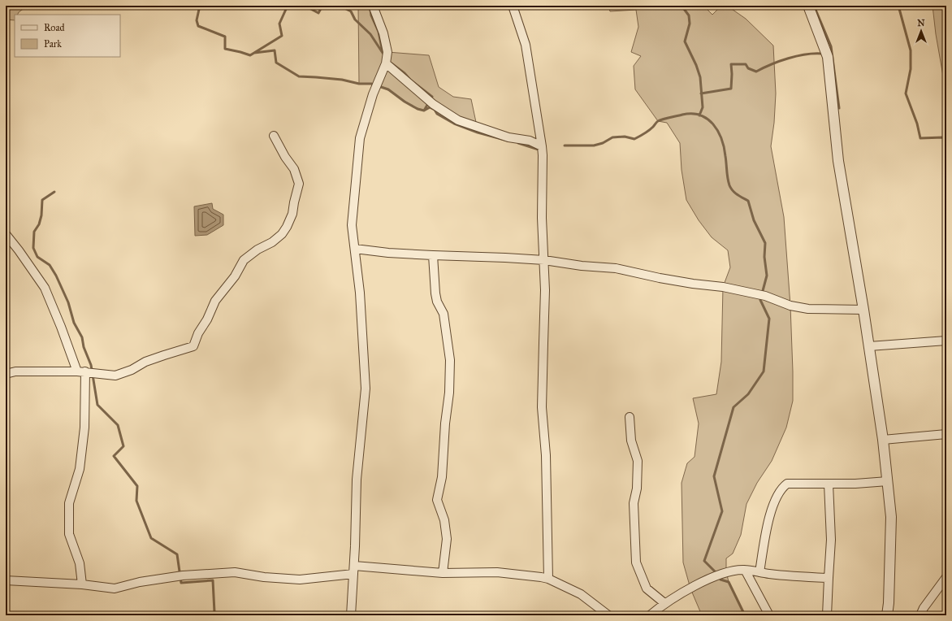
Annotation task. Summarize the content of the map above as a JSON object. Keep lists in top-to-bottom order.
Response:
{
  "legend": ["Road", "Park"],
  "north": "top"
}
